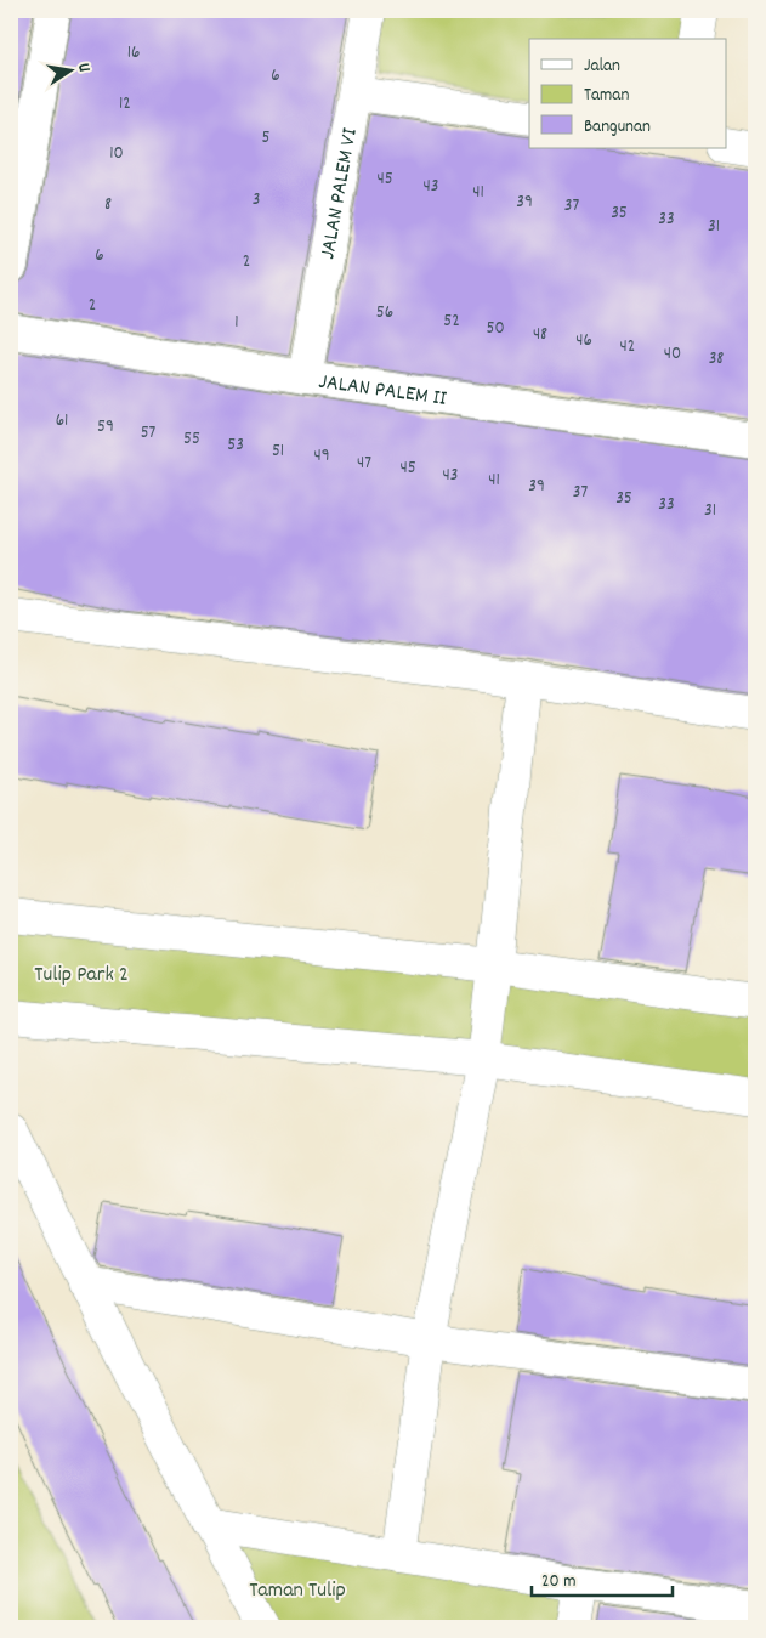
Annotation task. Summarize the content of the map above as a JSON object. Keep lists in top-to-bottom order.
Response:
{
  "streets": {
    "street": ["JALAN PALEM VI", "JALAN PALEM II"]
  },
  "crossings": [
    ["JALAN PALEM VI", "JALAN PALEM II"]
  ],
  "parks": ["Tulip Park 2", "Taman Tulip"],
  "house_numbers": [
    "16",
    "6",
    "12",
    "5",
    "10",
    "45",
    "43",
    "41",
    "3",
    "39",
    "8",
    "37",
    "35",
    "33",
    "31",
    "6",
    "2",
    "2",
    "56",
    "52",
    "1",
    "50",
    "48",
    "46",
    "42",
    "40",
    "38",
    "61",
    "59",
    "57",
    "55",
    "53",
    "51",
    "49",
    "47",
    "45",
    "43",
    "41",
    "39",
    "37",
    "35",
    "33",
    "31"
  ],
  "legend": ["Jalan", "Taman", "Bangunan"],
  "scale_bar": "20 m",
  "north": "right"
}
